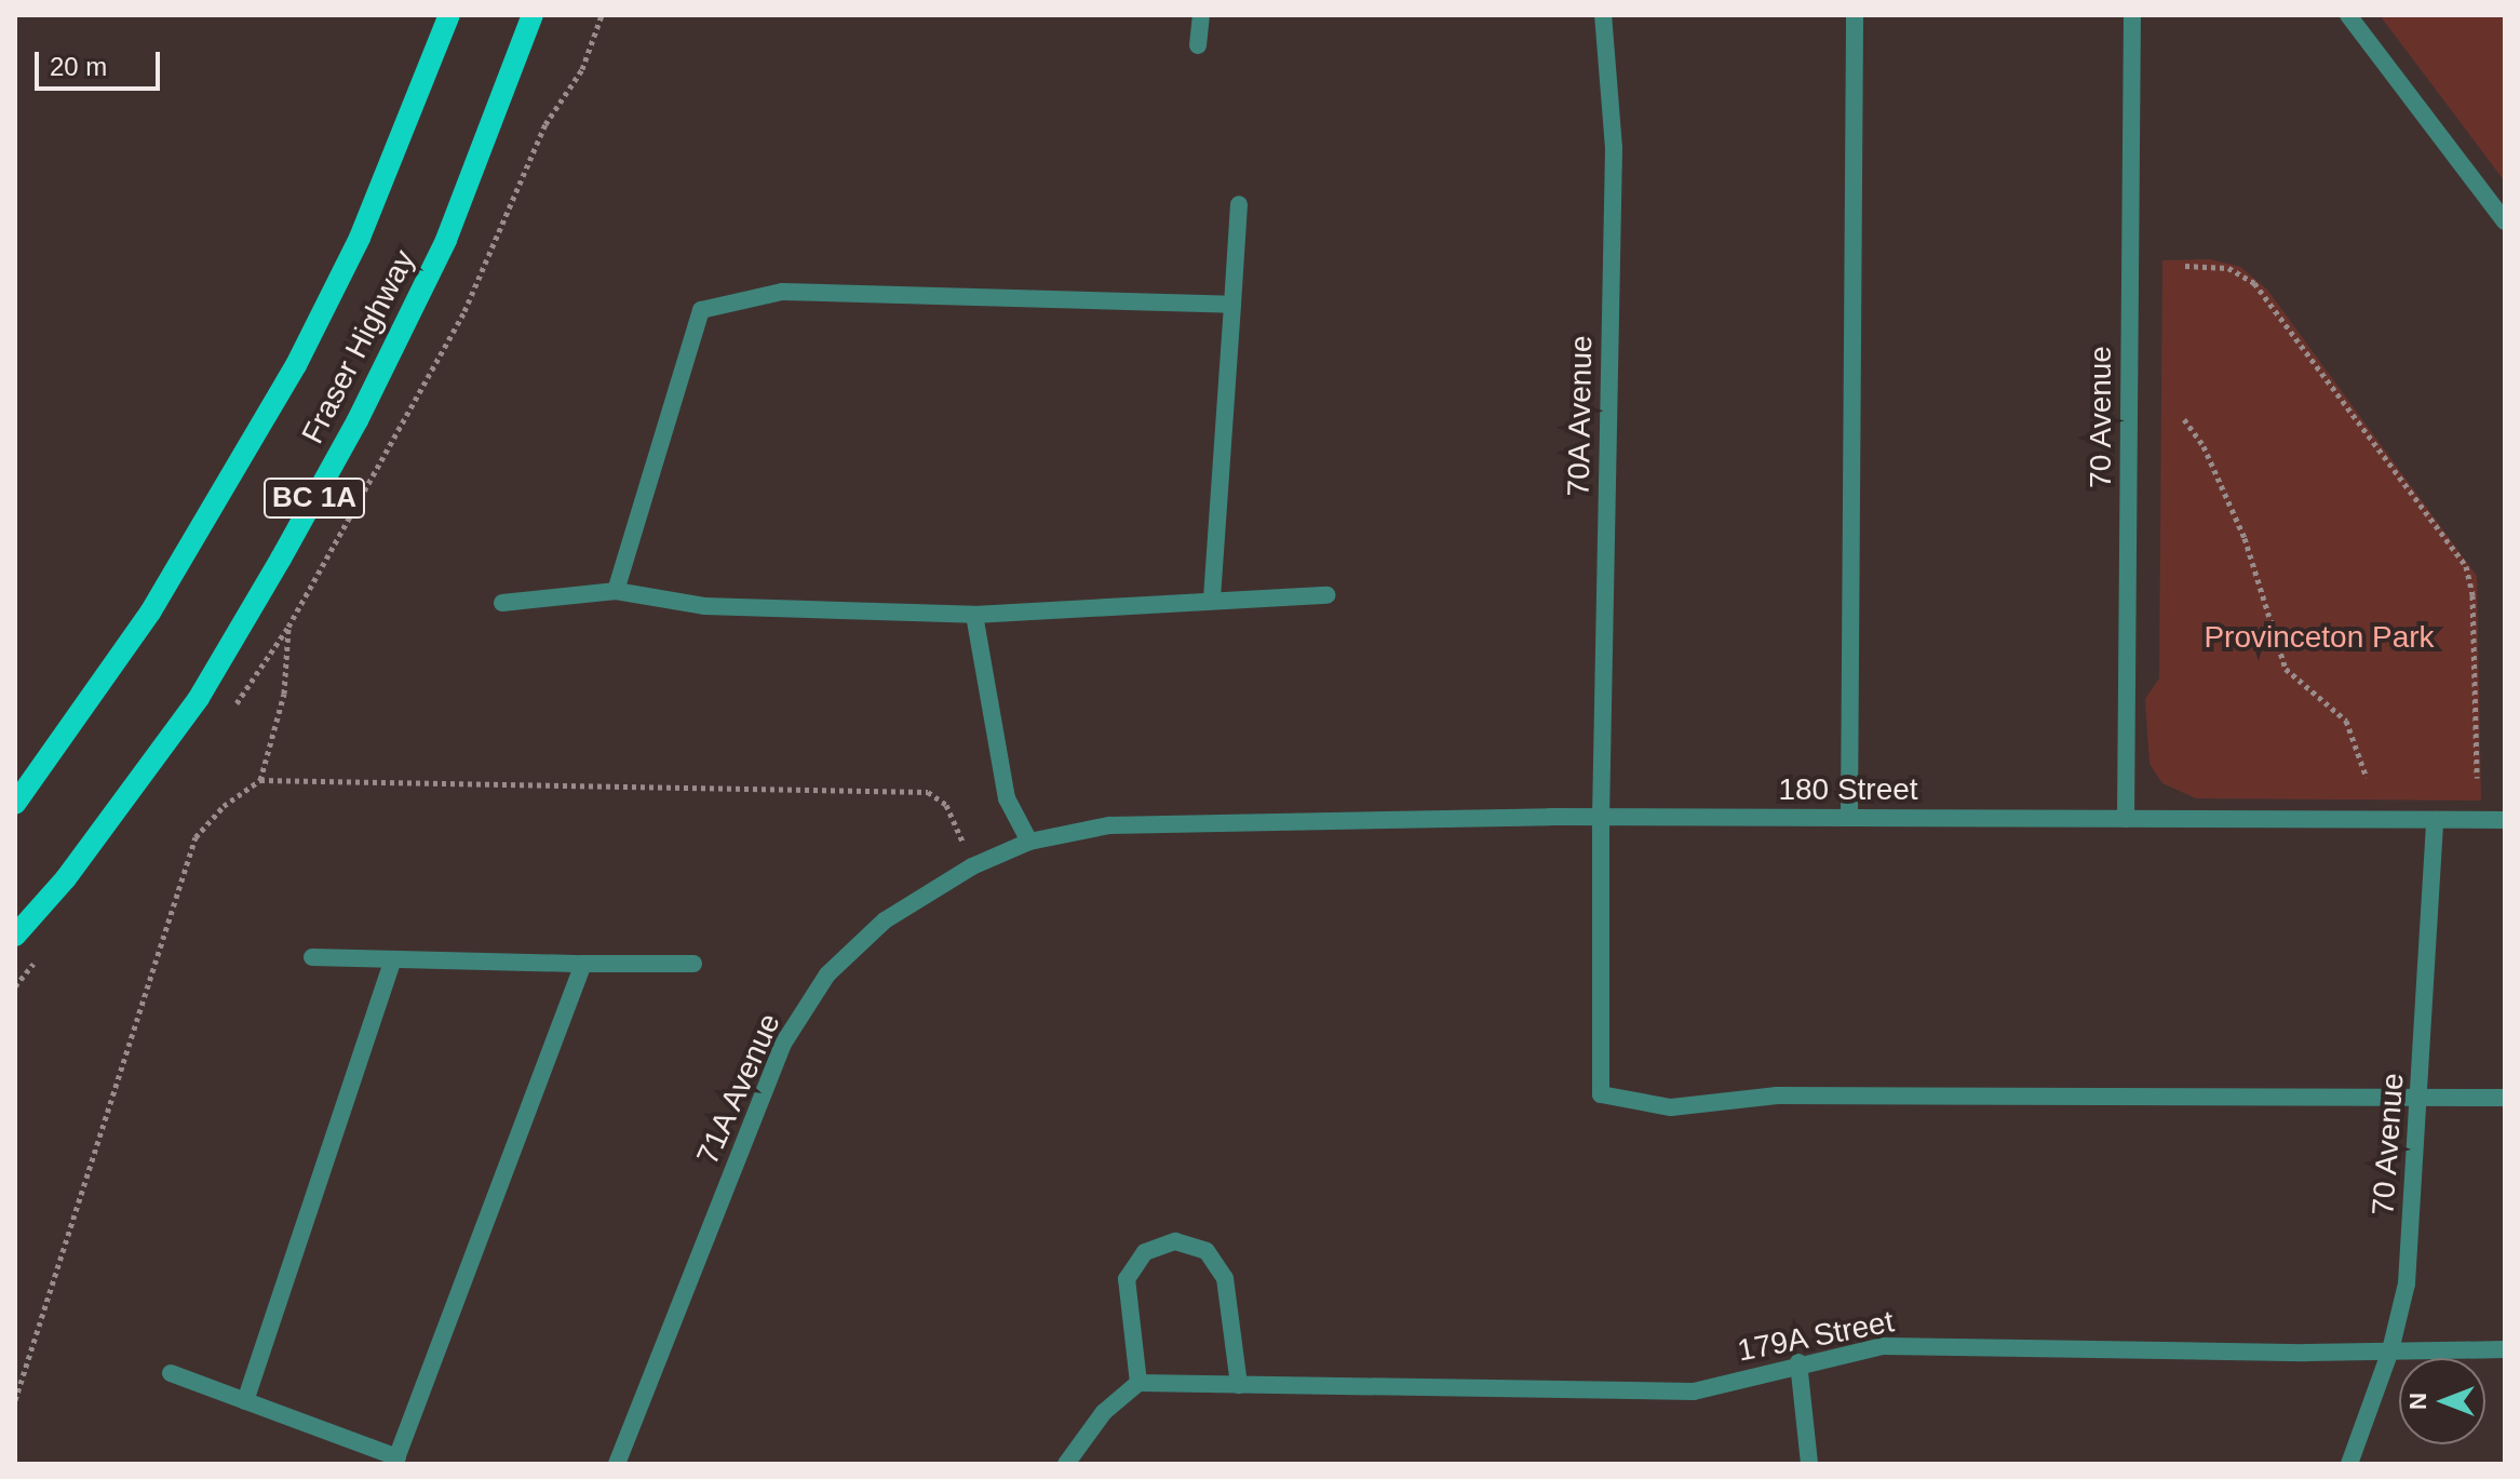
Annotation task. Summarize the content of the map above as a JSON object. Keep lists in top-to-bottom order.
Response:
{
  "streets": {
    "main road": ["Fraser Highway", "BC 1A"],
    "street": [
      "70A Avenue",
      "70 Avenue",
      "180 Street",
      "71A Avenue",
      "179A Street"
    ]
  },
  "crossings": [
    ["70A Avenue", "70 Avenue"],
    ["70A Avenue", "180 Street"],
    ["70 Avenue", "180 Street"],
    ["70 Avenue", "179A Street"],
    ["180 Street", "71A Avenue"]
  ],
  "parks": ["Provinceton Park"],
  "scale_bar": "20 m",
  "north": "left"
}
